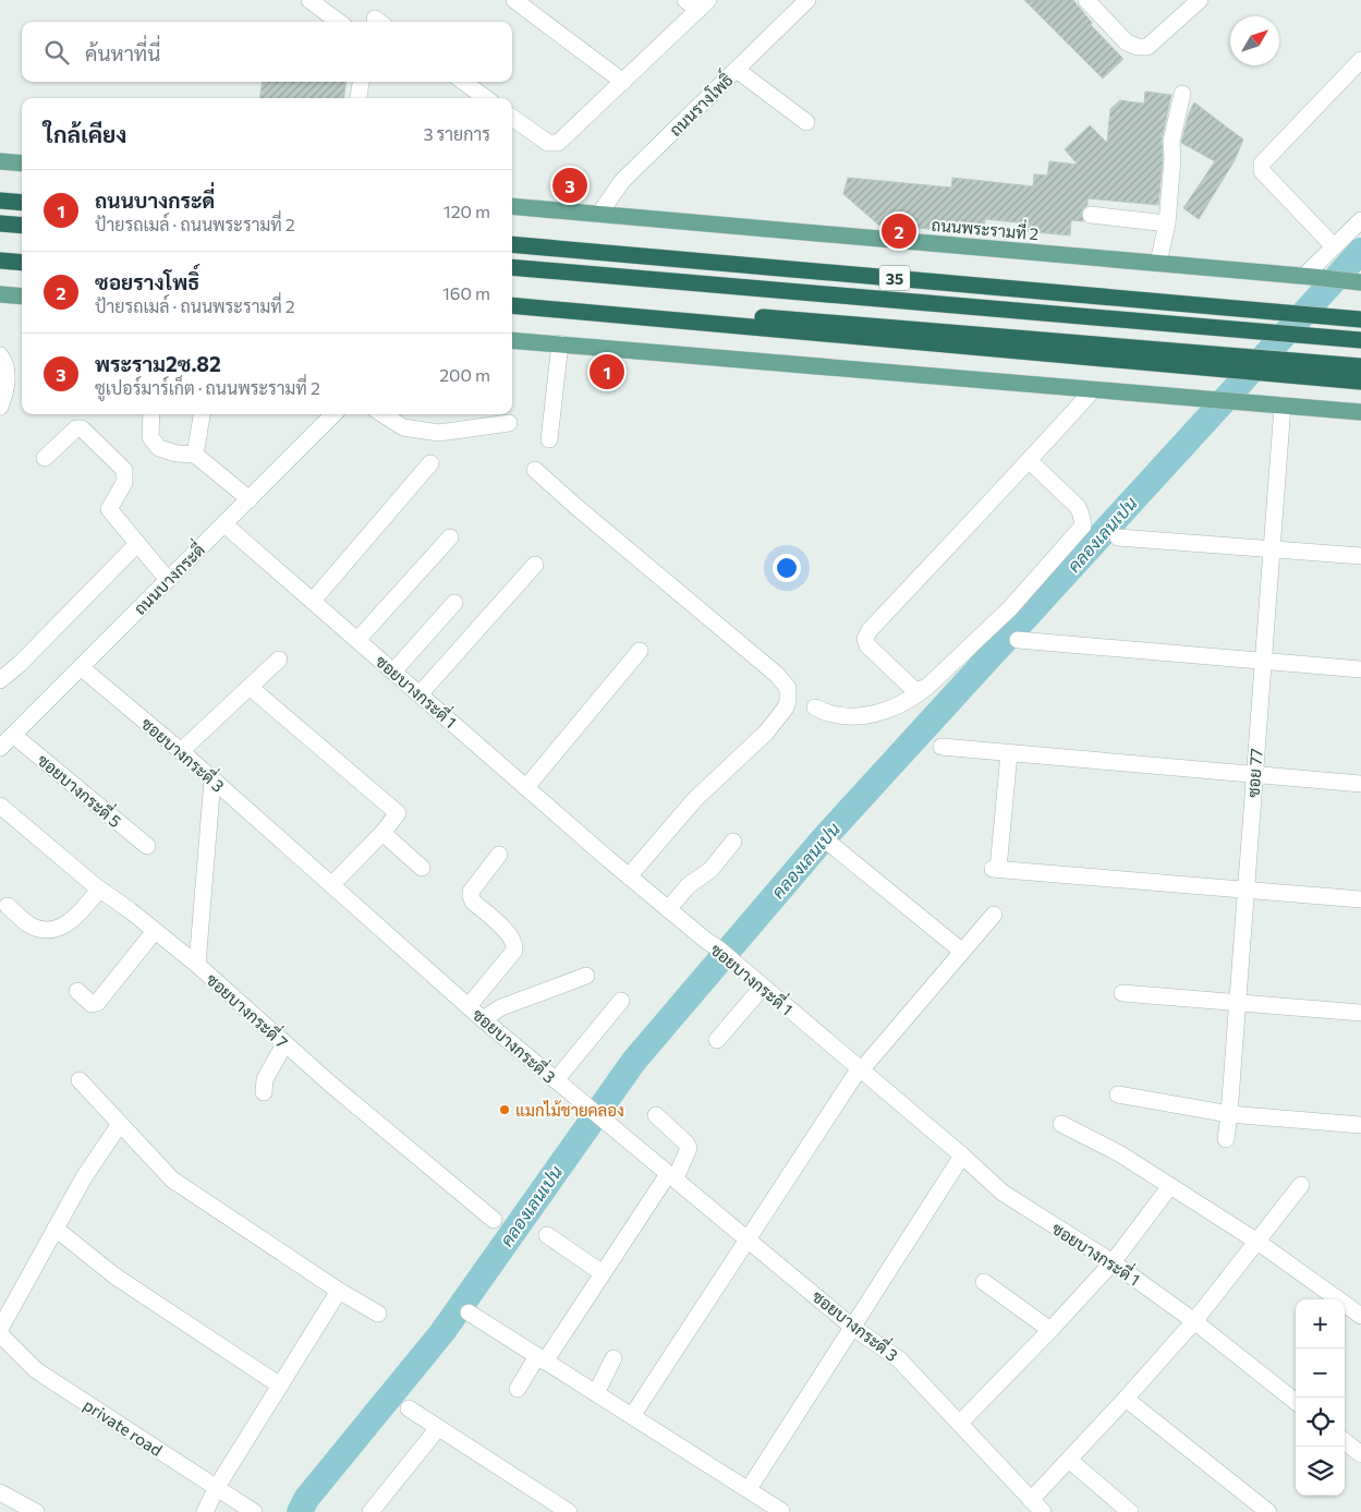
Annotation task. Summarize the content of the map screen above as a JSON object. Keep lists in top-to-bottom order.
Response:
{
  "streets": {
    "highway": ["35"],
    "main road": ["ถนนพระรามที่ 2"],
    "street": [
      "ถนนรางโพธิ์",
      "ถนนบางกระดี่",
      "ซอยบางกระดี่ 1",
      "ซอยบางกระดี่ 3",
      "ซอย 77",
      "ซอยบางกระดี่ 5",
      "ซอยบางกระดี่ 7",
      "private road"
    ]
  },
  "crossings": [
    ["ถนนรางโพธิ์", "ถนนพระรามที่ 2"],
    ["ถนนบางกระดี่", "ซอยบางกระดี่ 1"],
    ["ถนนบางกระดี่", "ซอยบางกระดี่ 3"],
    ["ถนนบางกระดี่", "ซอยบางกระดี่ 5"]
  ],
  "water": ["คลองเลนเปน"],
  "places": ["แมกไม้ชายคลอง"],
  "north": "top right",
  "page": {
    "search": "ค้นหาที่นี่",
    "heading": ["ใกล้เคียง", "3 รายการ"],
    "pins": ["3", "2", "1"],
    "list": [
      {
        "mark": "1",
        "name": "ถนนบางกระดี่",
        "note": "ป้ายรถเมล์ · ถนนพระรามที่ 2",
        "value": "120 m"
      },
      {
        "mark": "2",
        "name": "ซอยรางโพธิ์",
        "note": "ป้ายรถเมล์ · ถนนพระรามที่ 2",
        "value": "160 m"
      },
      {
        "mark": "3",
        "name": "พระราม2ซ.82",
        "note": "ซูเปอร์มาร์เก็ต · ถนนพระรามที่ 2",
        "value": "200 m"
      }
    ],
    "map_buttons": ["+", "−"]
  }
}
